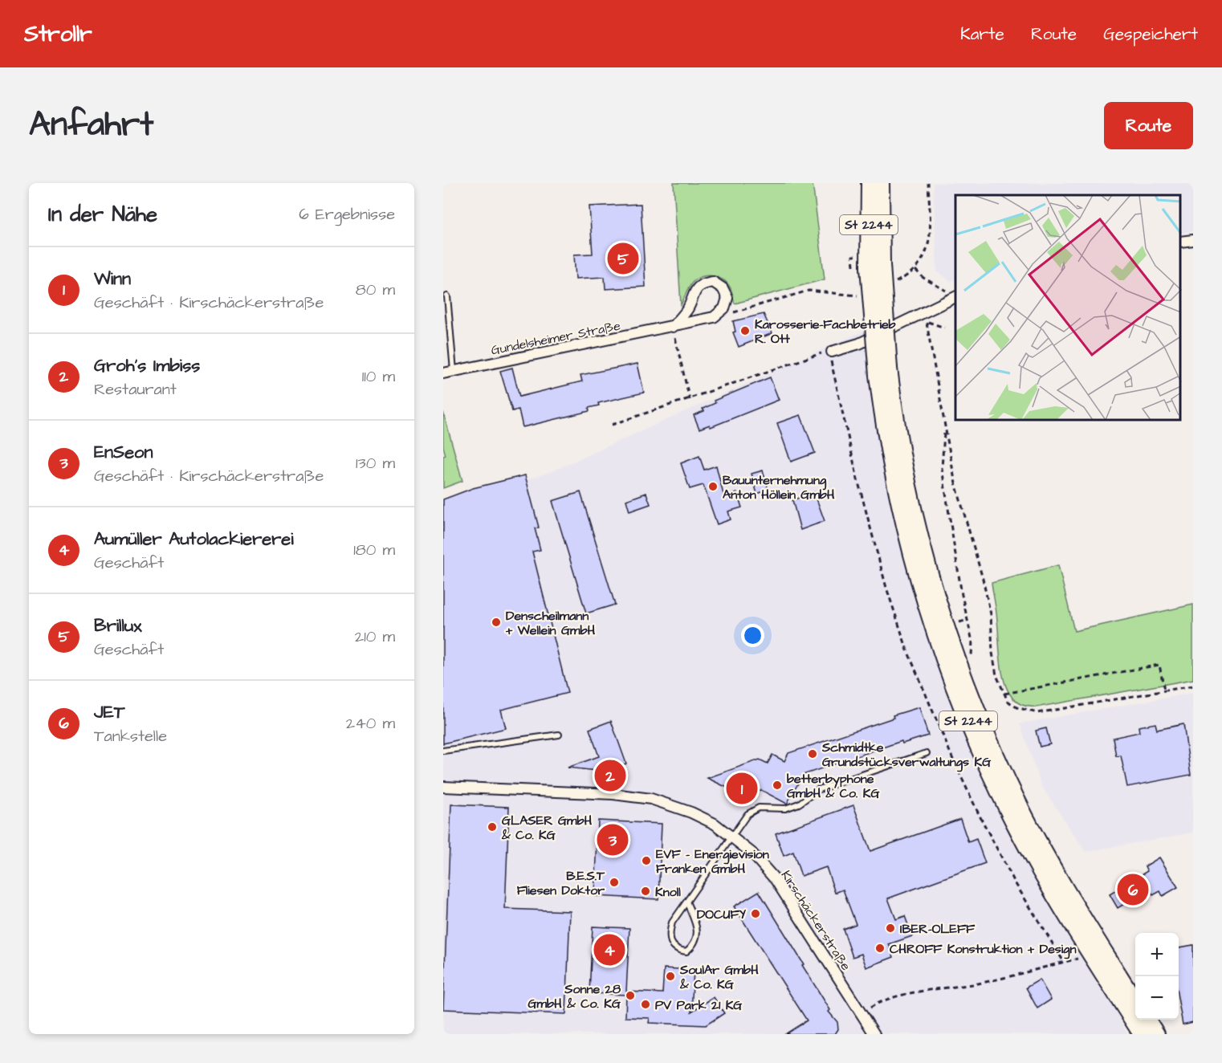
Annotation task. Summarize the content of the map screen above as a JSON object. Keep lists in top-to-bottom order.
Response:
{
  "streets": {
    "main road": ["St 2244"],
    "street": ["Gundelsheimer Straße", "Kirschäckerstraße"]
  },
  "places": [
    "Karosserie-Fachbetrieb R. Ott",
    "Bauunternehmung Anton Höllein GmbH",
    "Denscheilmann + Wellein GmbH",
    "Schmidtke Grundstücksverwaltungs KG",
    "betterbyphone GmbH & Co. KG",
    "GLASER GmbH & Co. KG",
    "EVF - Energievision Franken GmbH",
    "B.E.S.T Fliesen Doktor",
    "Knoll",
    "DOCUFY",
    "IBER-OLEFF",
    "CHROFF Konstruktion + Design",
    "SoulAr GmbH & Co. KG",
    "Sonne 28 GmbH & Co. KG",
    "PV Park 21 KG"
  ],
  "page": {
    "header": "Strollr",
    "nav": ["Karte", "Route", "Gespeichert"],
    "title": "Anfahrt",
    "buttons": "Route",
    "heading": ["In der Nähe", "6 Ergebnisse"],
    "pins": [
      "5",
      "2",
      "1",
      "3",
      "6",
      "4"
    ],
    "list": [
      {
        "mark": "1",
        "name": "Winn",
        "note": "Geschäft · Kirschäckerstraße",
        "value": "80 m"
      },
      {
        "mark": "2",
        "name": "Groh's Imbiss",
        "note": "Restaurant",
        "value": "110 m"
      },
      {
        "mark": "3",
        "name": "EnSeon",
        "note": "Geschäft · Kirschäckerstraße",
        "value": "130 m"
      },
      {
        "mark": "4",
        "name": "Aumüller Autolackiererei",
        "note": "Geschäft",
        "value": "180 m"
      },
      {
        "mark": "5",
        "name": "Brillux",
        "note": "Geschäft",
        "value": "210 m"
      },
      {
        "mark": "6",
        "name": "JET",
        "note": "Tankstelle",
        "value": "240 m"
      }
    ],
    "map_buttons": ["+", "−"]
  }
}
